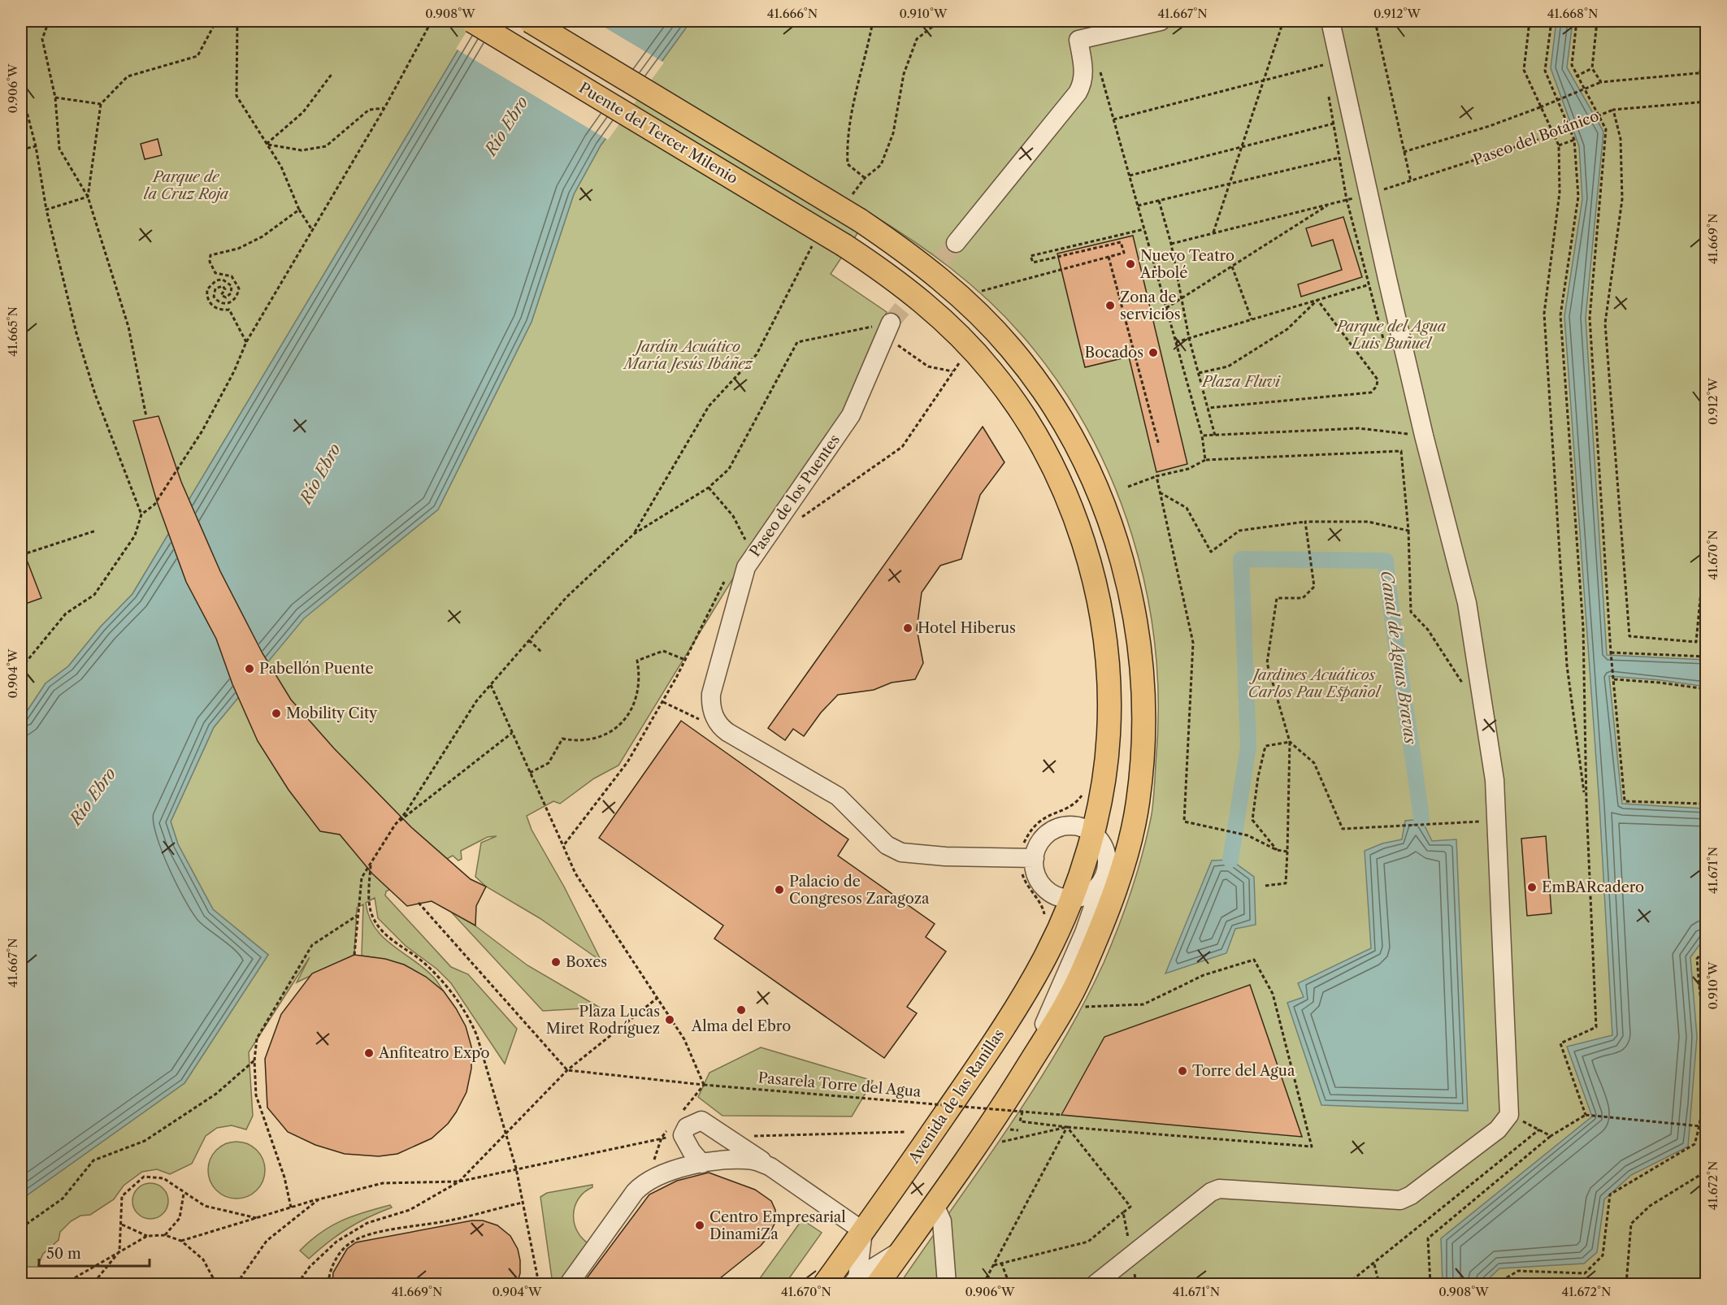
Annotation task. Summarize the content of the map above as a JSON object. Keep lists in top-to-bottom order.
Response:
{
  "streets": {
    "main road": ["Puente del Tercer Milenio", "Avenida de las Ranillas"],
    "street": ["Paseo de los Puentes"],
    "path": ["Paseo del Botánico", "Pasarela Torre del Agua"]
  },
  "crossings": [
    ["Puente del Tercer Milenio", "Avenida de las Ranillas"],
    ["Paseo de los Puentes", "Avenida de las Ranillas"]
  ],
  "water": ["Río Ebro", "Canal de Aguas Bravas"],
  "parks": [
    "Parque de la Cruz Roja",
    "Parque del Agua Luis Buñuel",
    "Jardín Acuático María Jesús Ibáñez",
    "Plaza Fluvi",
    "Jardines Acuáticos Carlos Pau Español"
  ],
  "places": [
    "Nuevo Teatro Arbolé",
    "Zona de servicios",
    "Bocados",
    "Hotel Hiberus",
    "Pabellón Puente",
    "Mobility City",
    "EmBARcadero",
    "Palacio de Congresos Zaragoza",
    "Boxes",
    "Alma del Ebro",
    "Plaza Lucas Miret Rodríguez",
    "Anfiteatro Expo",
    "Torre del Agua",
    "Centro Empresarial DinamiZa"
  ],
  "scale_bar": "50 m",
  "coordinates": [
    "0.908°W",
    "41.666°N",
    "0.910°W",
    "41.667°N",
    "0.912°W",
    "41.668°N",
    "0.906°W",
    "41.669°N",
    "41.665°N",
    "41.670°N",
    "0.904°W",
    "41.671°N",
    "41.672°N"
  ]
}
